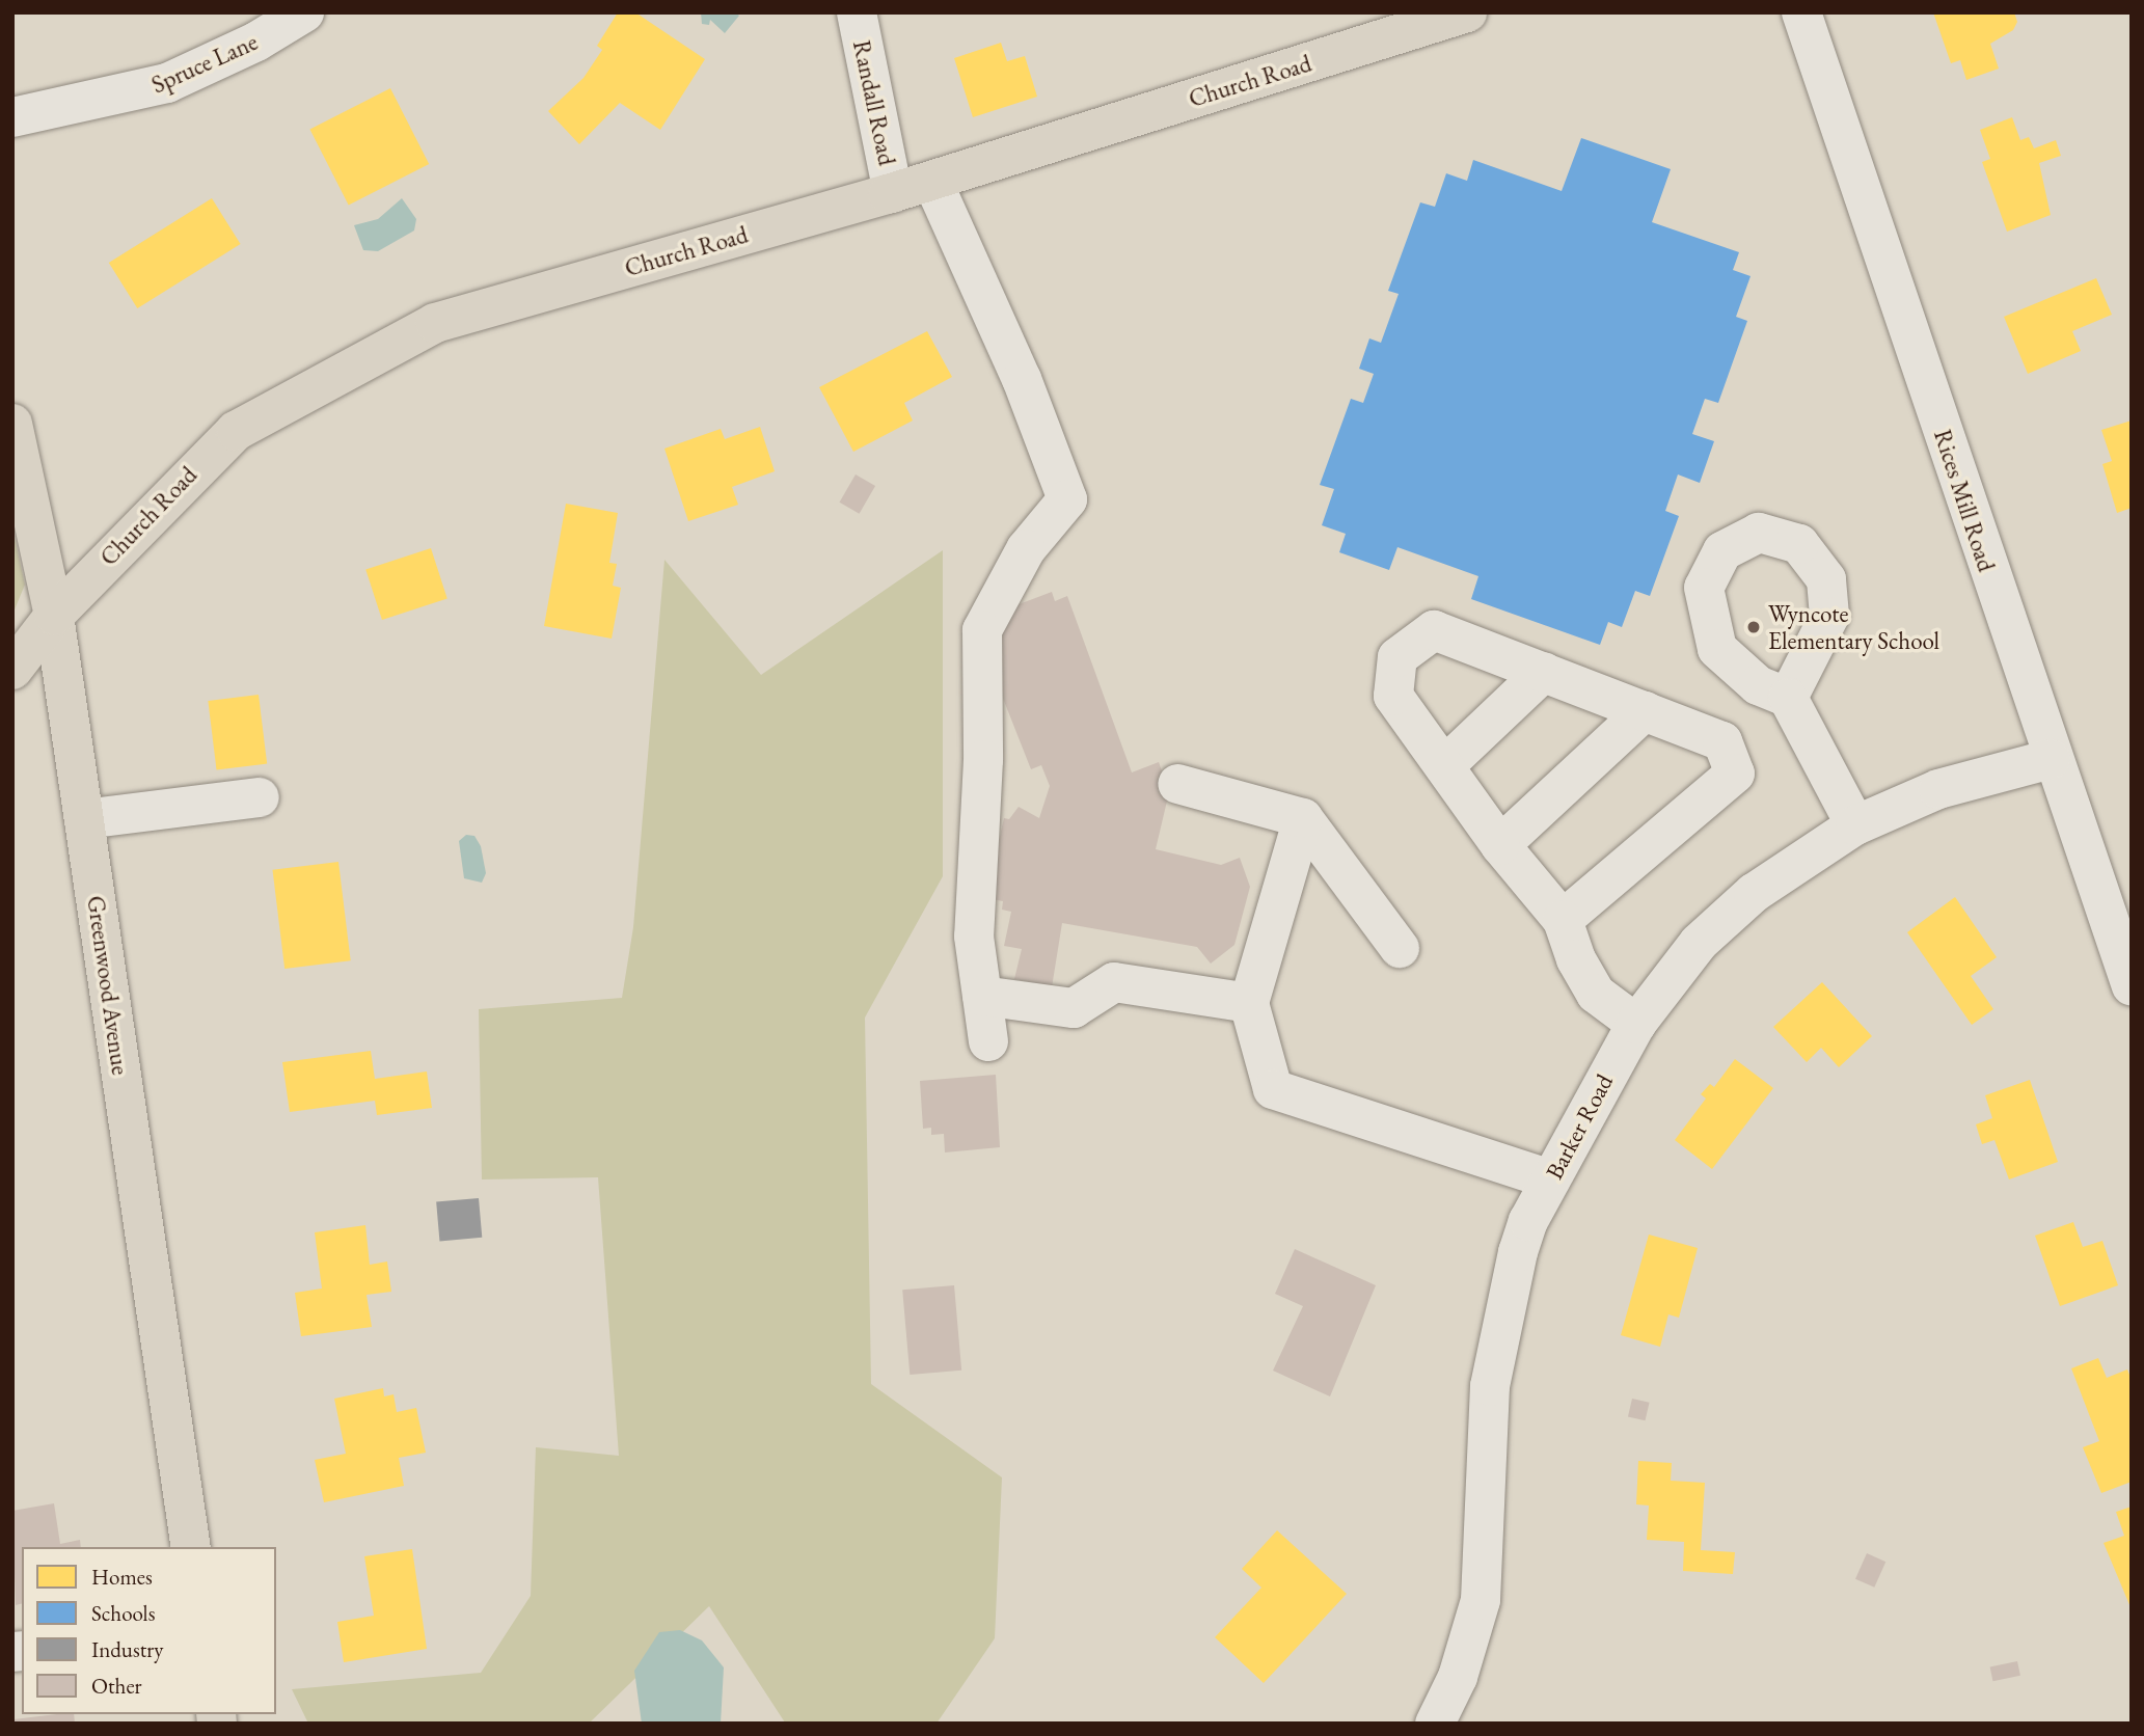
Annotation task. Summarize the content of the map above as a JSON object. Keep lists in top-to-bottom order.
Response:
{
  "streets": {
    "main road": ["Church Road", "Greenwood Avenue"],
    "street": [
      "Spruce Lane",
      "Randall Road",
      "Rices Mill Road",
      "Barker Road"
    ]
  },
  "crossings": [
    ["Church Road", "Randall Road"],
    ["Church Road", "Greenwood Avenue"],
    ["Rices Mill Road", "Barker Road"]
  ],
  "places": ["Wyncote Elementary School"],
  "legend": [
    "Homes",
    "Schools",
    "Industry",
    "Other"
  ]
}
